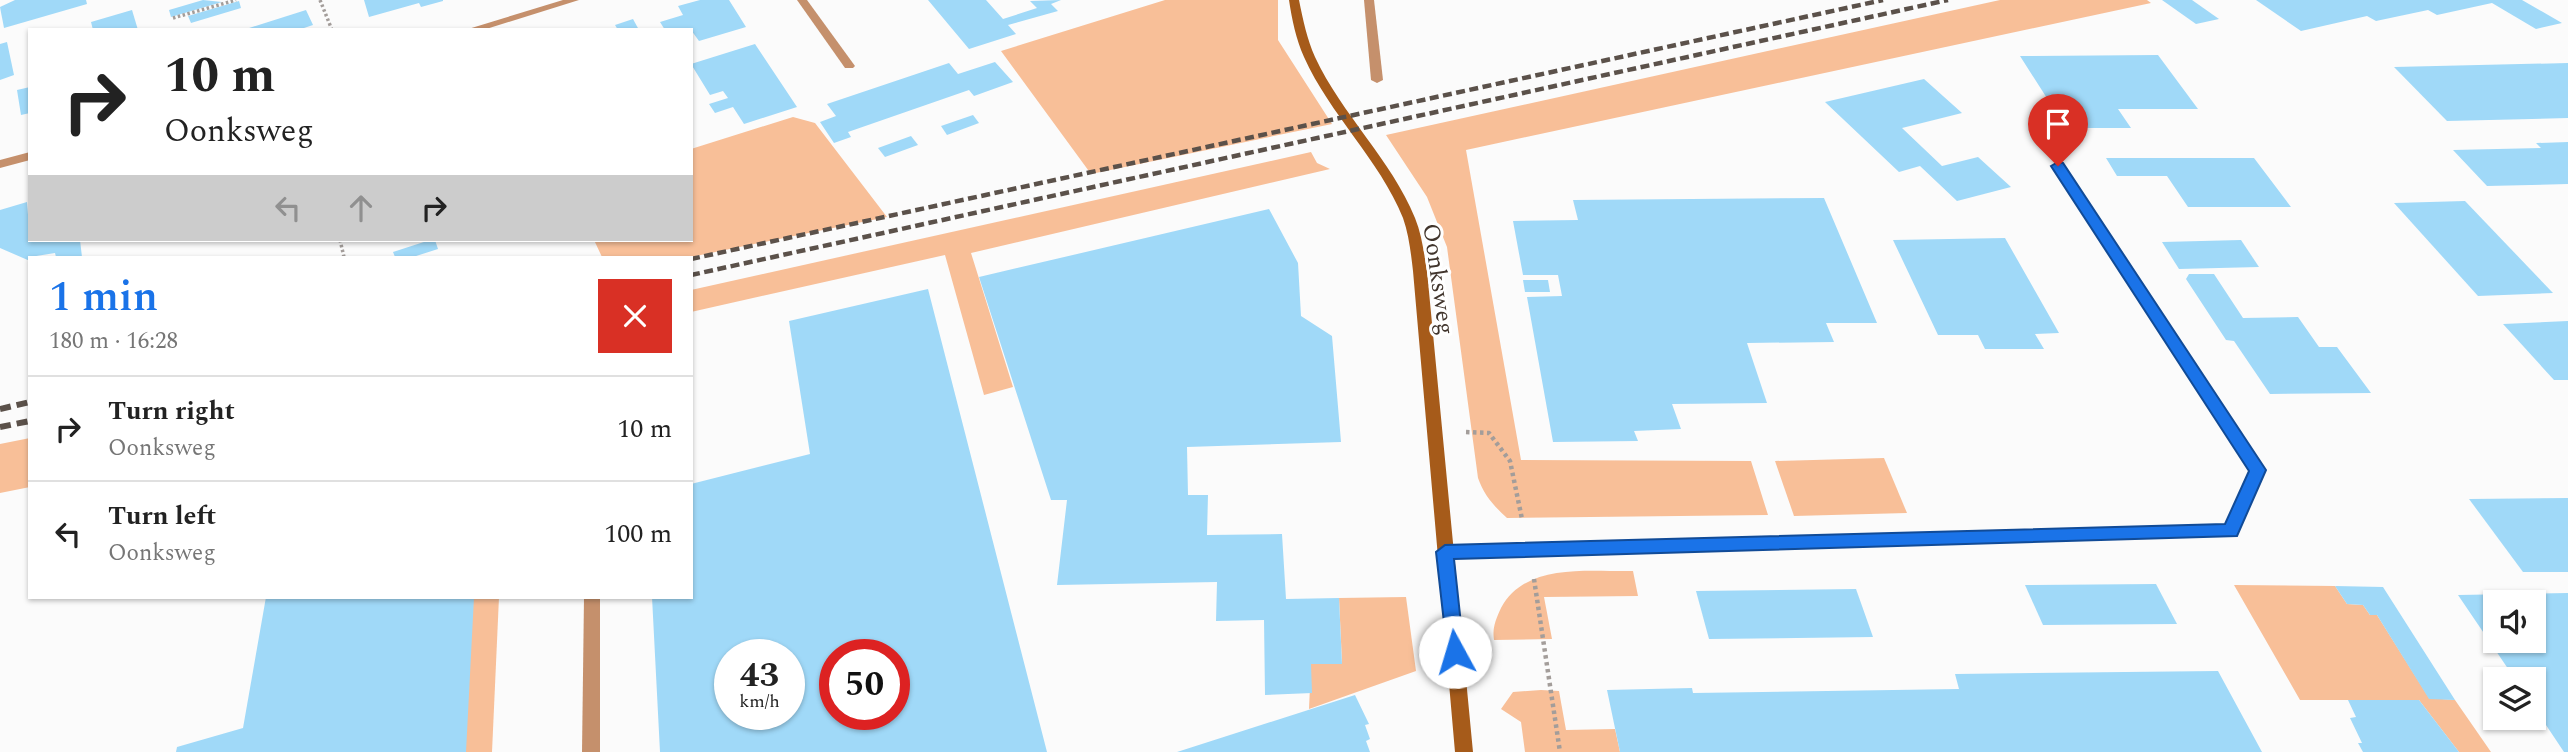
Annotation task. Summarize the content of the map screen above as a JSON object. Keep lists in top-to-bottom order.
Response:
{
  "streets": {
    "main road": ["Oonksweg"]
  },
  "page": {
    "turn": ["10 m", "Oonksweg"],
    "heading": ["1 min", "180 m · 16:28"],
    "list": [
      {
        "name": "Turn right",
        "note": "Oonksweg",
        "value": "10 m"
      },
      {
        "name": "Turn left",
        "note": "Oonksweg",
        "value": "100 m"
      }
    ],
    "speed": "43 km/h",
    "limit": "50"
  }
}
